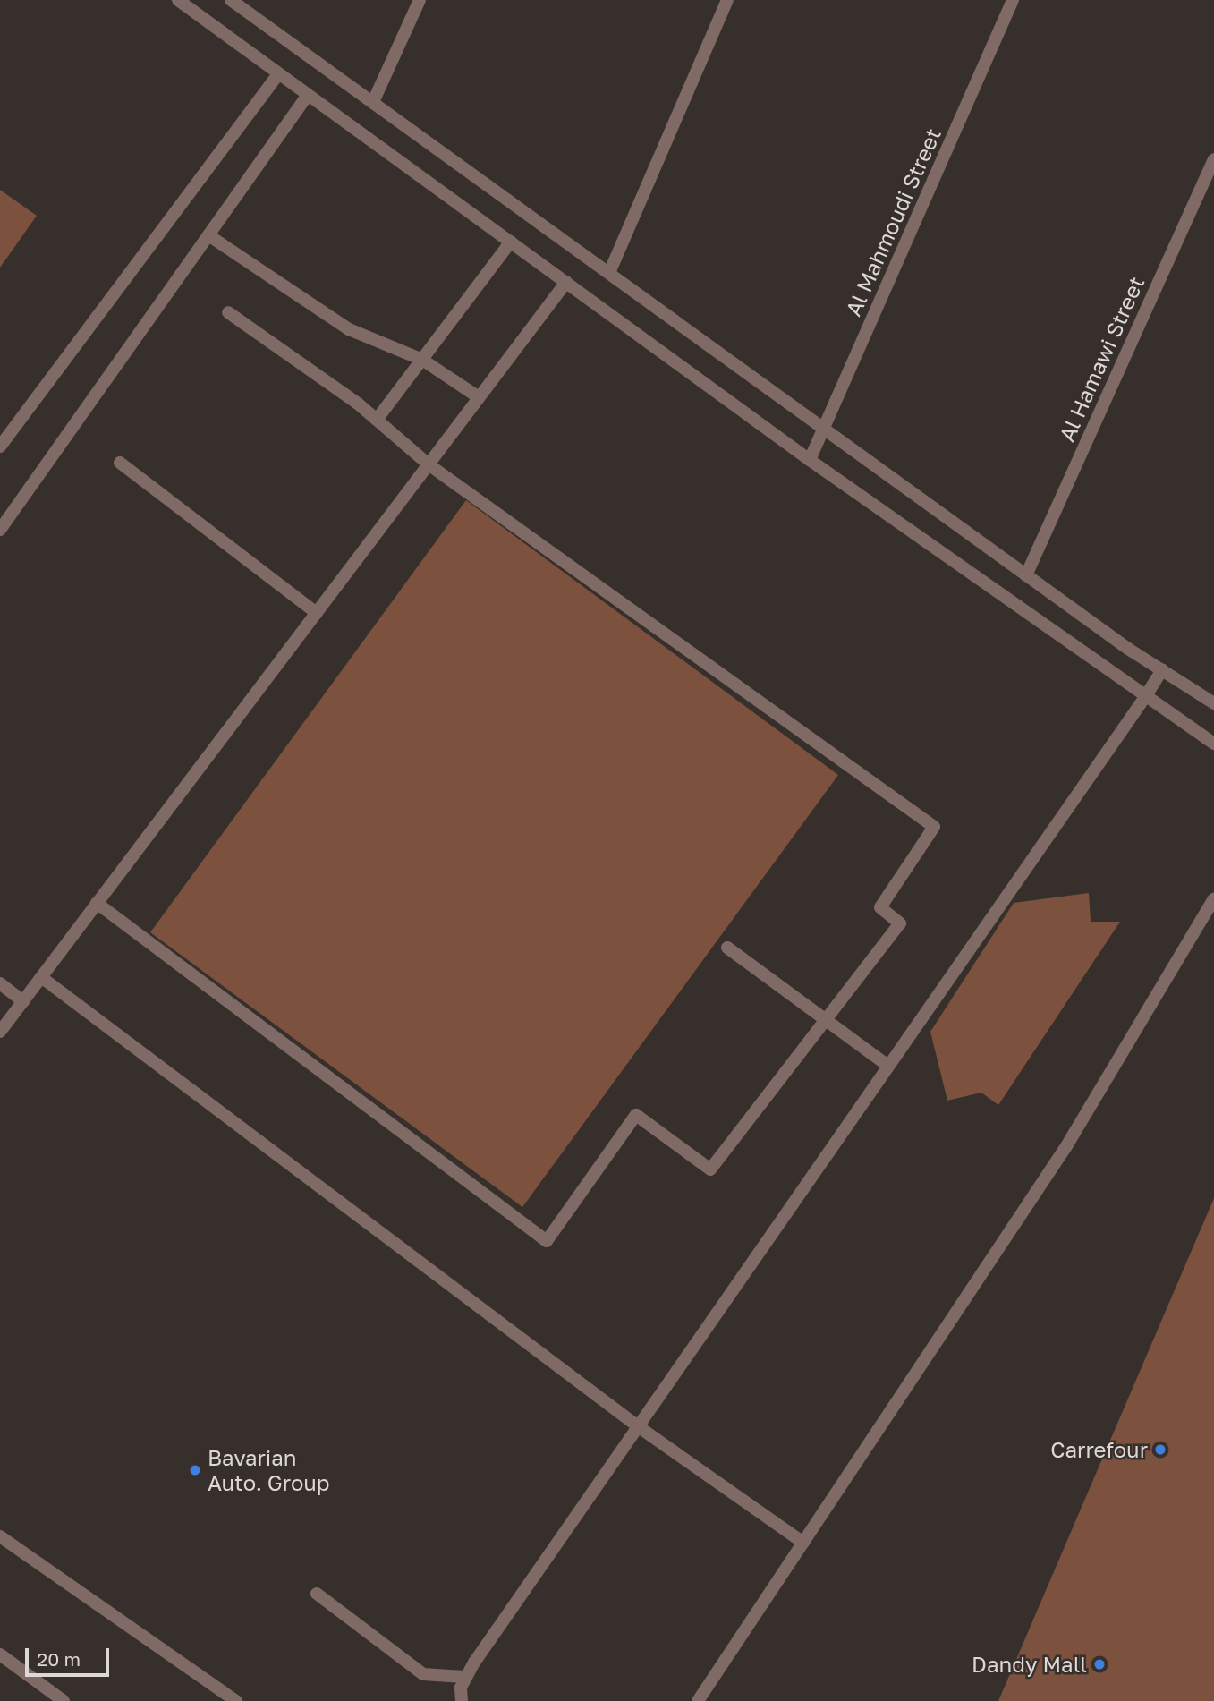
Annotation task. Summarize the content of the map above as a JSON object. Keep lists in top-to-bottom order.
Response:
{
  "streets": {
    "street": ["Al Mahmoudi Street", "Al Hamawi Street"]
  },
  "places": ["Carrefour", "Bavarian Auto. Group", "Dandy Mall"],
  "scale_bar": "20 m"
}
